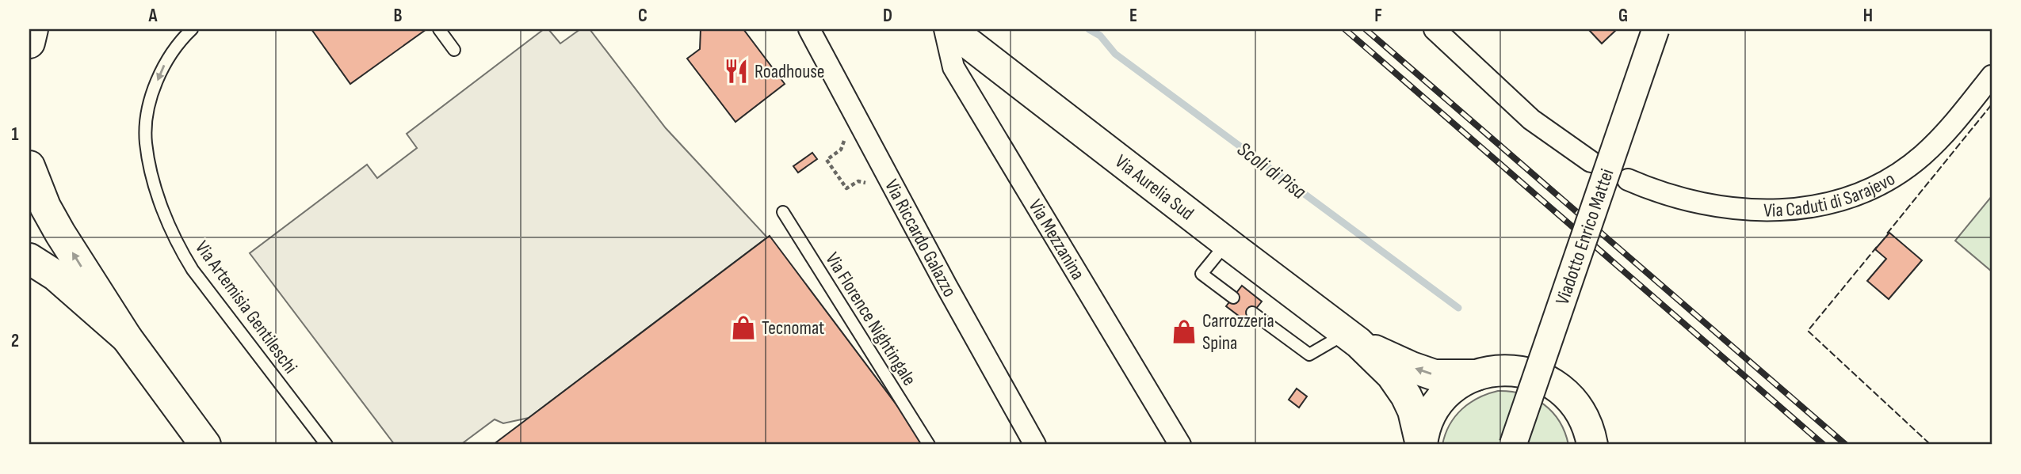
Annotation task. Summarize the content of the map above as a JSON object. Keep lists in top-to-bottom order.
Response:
{
  "streets": {
    "main road": ["Via Aurelia Sud"],
    "street": [
      "Via Caduti di Sarajevo",
      "Viadotto Enrico Mattei",
      "Via Riccardo Galazzo",
      "Via Mezzanina"
    ],
    "lane": ["Via Artemisia Gentileschi", "Via Florence Nightingale"]
  },
  "one_way": ["Via Artemisia Gentileschi"],
  "water": ["Scoli di Pisa"],
  "places": {
    "restaurant": ["Roadhouse"],
    "shop": ["Tecnomat", "Carrozzeria Spina"]
  },
  "grid": {
    "columns": [
      "A",
      "B",
      "C",
      "D",
      "E",
      "F",
      "G",
      "H"
    ],
    "rows": ["1", "2"]
  }
}
